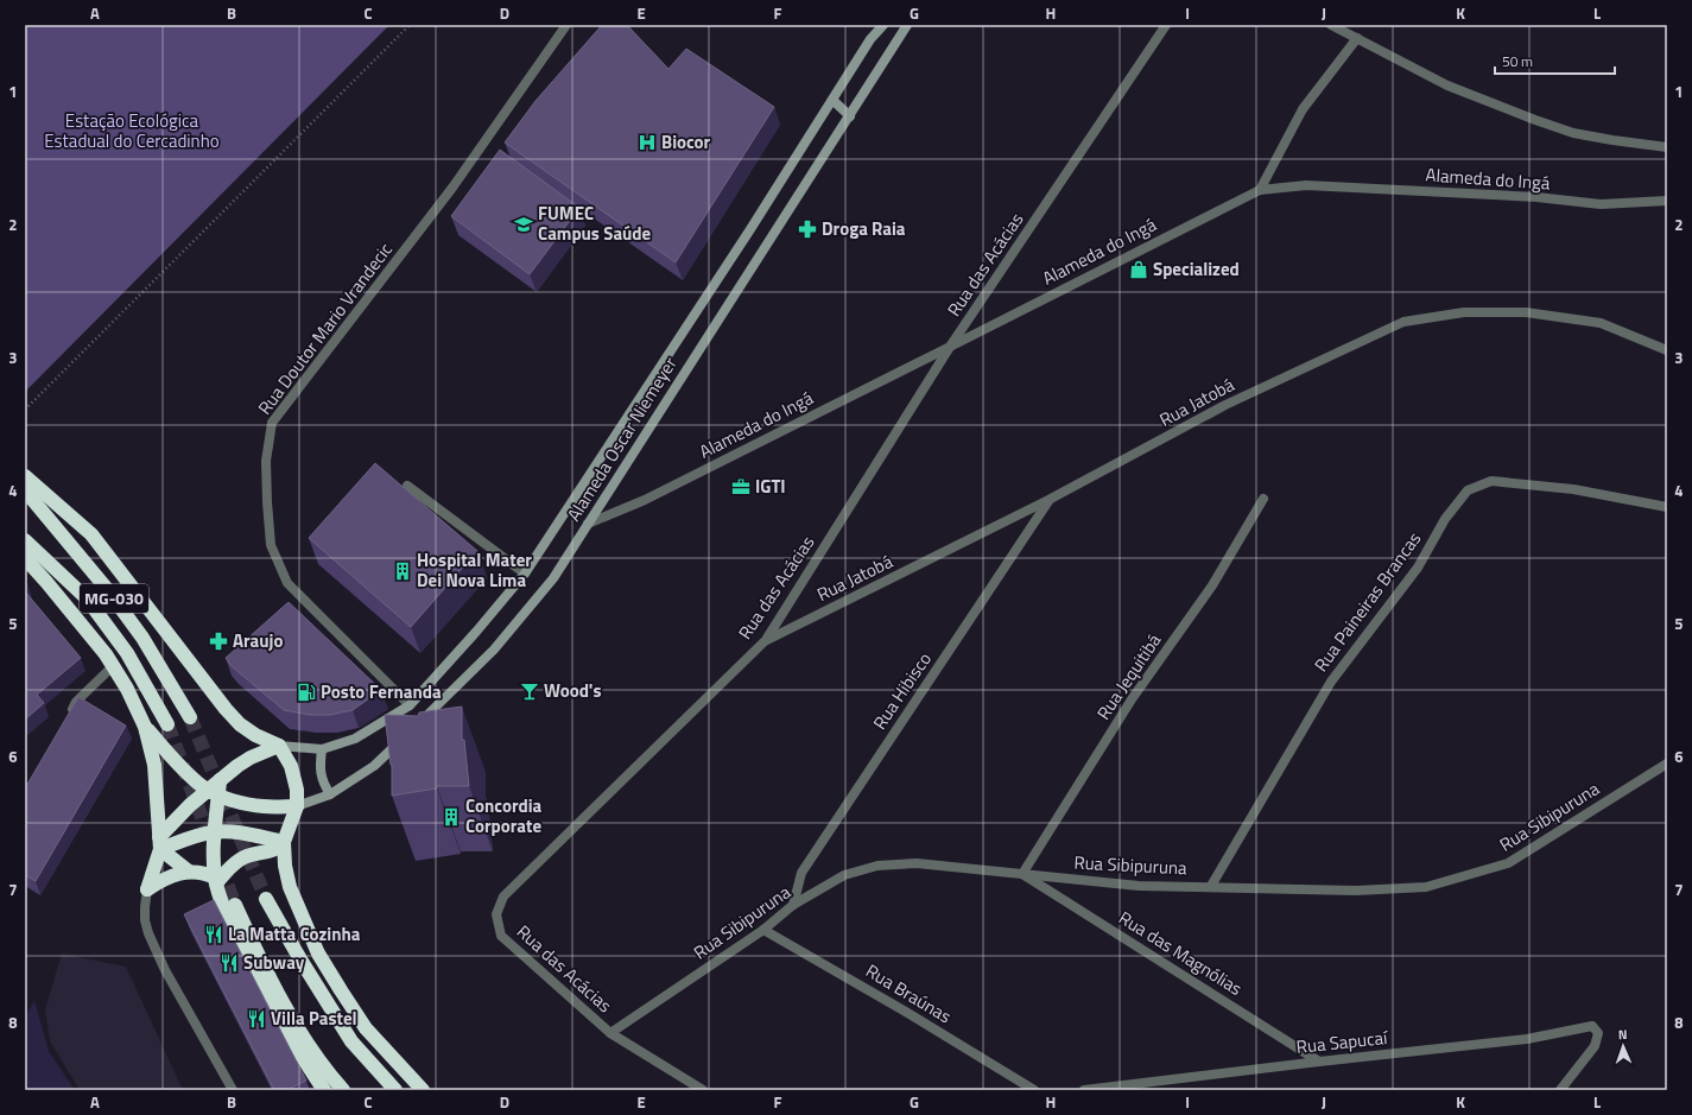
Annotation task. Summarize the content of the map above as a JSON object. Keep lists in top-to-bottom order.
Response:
{
  "streets": {
    "highway": ["MG-030"],
    "street": [
      "Alameda do Ingá",
      "Rua das Acácias",
      "Rua Doutor Mario Vrandecic",
      "Rua Jatobá",
      "Alameda Oscar Niemeyer",
      "Rua Paineiras Brancas",
      "Rua Jequitibá",
      "Rua Hibisco",
      "Rua Sibipuruna",
      "Rua das Magnólias",
      "Rua Braúnas",
      "Rua Sapucaí"
    ]
  },
  "crossings": [
    ["Alameda do Ingá", "Rua das Acácias"],
    ["Alameda do Ingá", "Alameda Oscar Niemeyer"],
    ["Rua das Acácias", "Rua Jatobá"],
    ["Rua das Acácias", "Rua Sibipuruna"],
    ["Rua Doutor Mario Vrandecic", "Alameda Oscar Niemeyer"],
    ["Rua Jatobá", "Rua Hibisco"],
    ["Rua Paineiras Brancas", "Rua Sibipuruna"],
    ["Rua Jequitibá", "Rua Sibipuruna"],
    ["Rua Jequitibá", "Rua das Magnólias"],
    ["Rua Hibisco", "Rua Sibipuruna"],
    ["Rua Sibipuruna", "Rua das Magnólias"],
    ["Rua Sibipuruna", "Rua Braúnas"],
    ["Rua das Magnólias", "Rua Sapucaí"]
  ],
  "parks": ["Estação Ecológica Estadual do Cercadinho"],
  "places": {
    "hospital": ["Biocor"],
    "school or university": ["FUMEC Campus Saúde"],
    "pharmacy": ["Droga Raia", "Araujo"],
    "shop": ["Specialized"],
    "office": ["IGTI"],
    "building": ["Hospital Mater Dei Nova Lima", "Concordia Corporate"],
    "bar": ["Wood's"],
    "fuel station": ["Posto Fernanda"],
    "restaurant": ["La Matta Cozinha", "Subway", "Villa Pastel"]
  },
  "scale_bar": "50 m",
  "north": "top",
  "grid": {
    "columns": [
      "A",
      "B",
      "C",
      "D",
      "E",
      "F",
      "G",
      "H",
      "I",
      "J",
      "K",
      "L"
    ],
    "rows": [
      "1",
      "2",
      "3",
      "4",
      "5",
      "6",
      "7",
      "8"
    ]
  }
}
